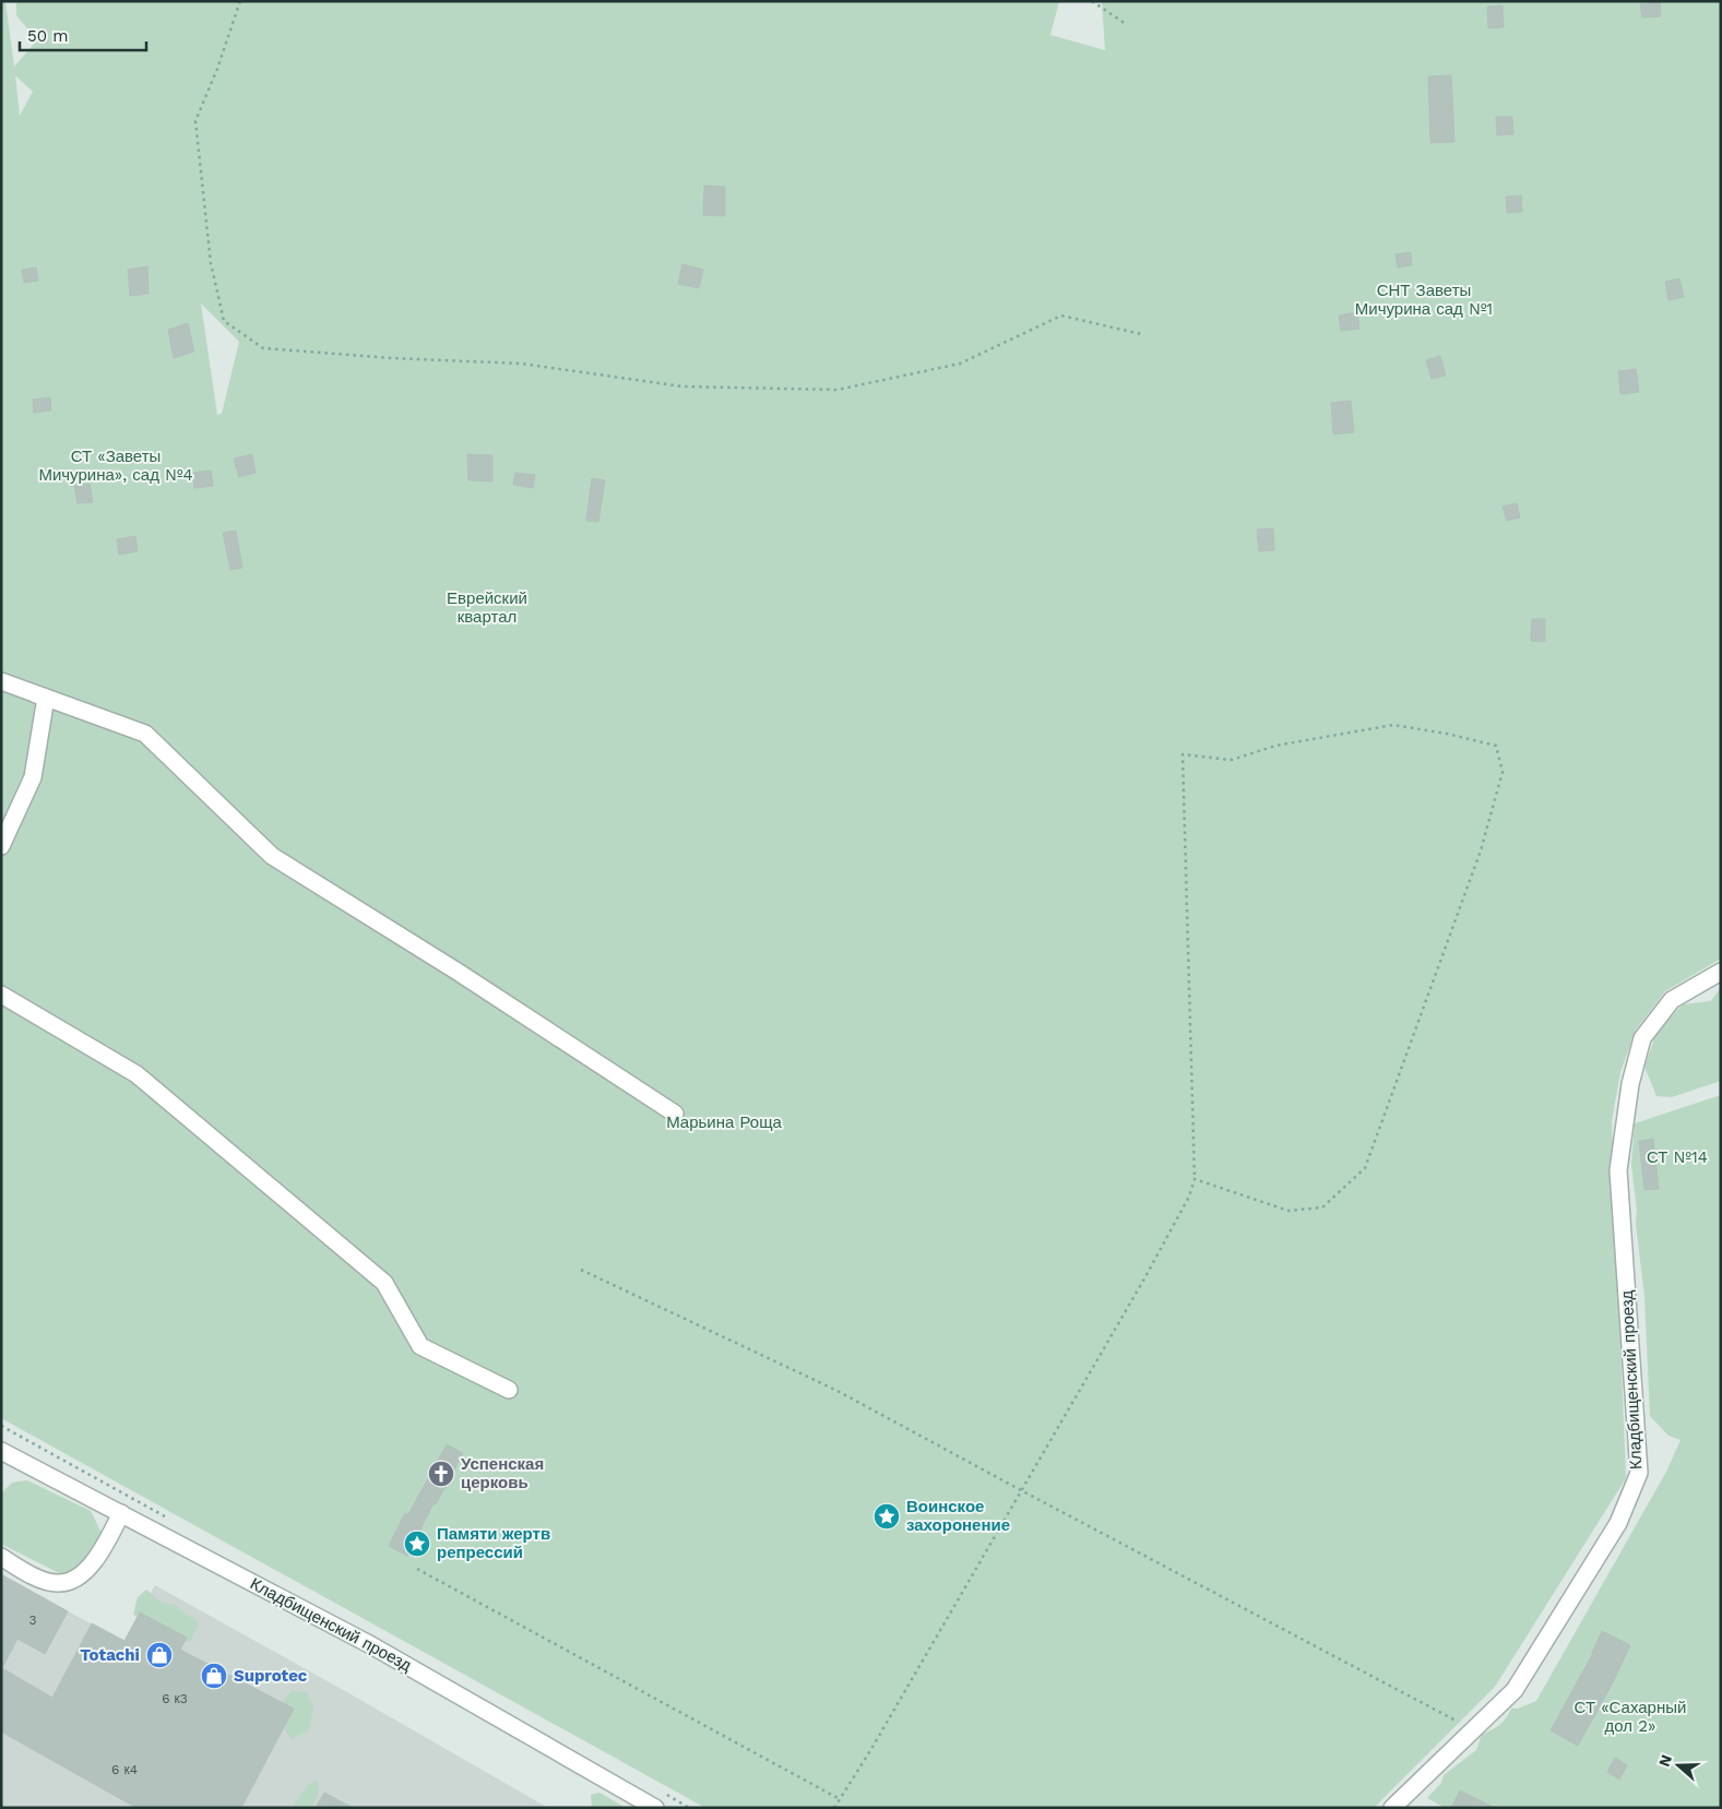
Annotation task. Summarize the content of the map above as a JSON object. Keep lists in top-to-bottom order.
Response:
{
  "streets": {
    "street": ["Кладбищенский проезд"]
  },
  "parks": [
    "СНТ Заветы Мичурина сад №1",
    "СТ «Заветы Мичурина», сад №4",
    "Еврейский квартал",
    "Марьина Роща",
    "СТ №14",
    "СТ «Сахарный дол 2»"
  ],
  "places": {
    "church": ["Успенская церковь"],
    "place": ["Воинское захоронение", "Памяти жертв репрессий"],
    "shop": ["Totachi", "Suprotec"]
  },
  "house_numbers": ["3", "6 к3", "6 к4"],
  "scale_bar": "50 m",
  "north": "left"
}
